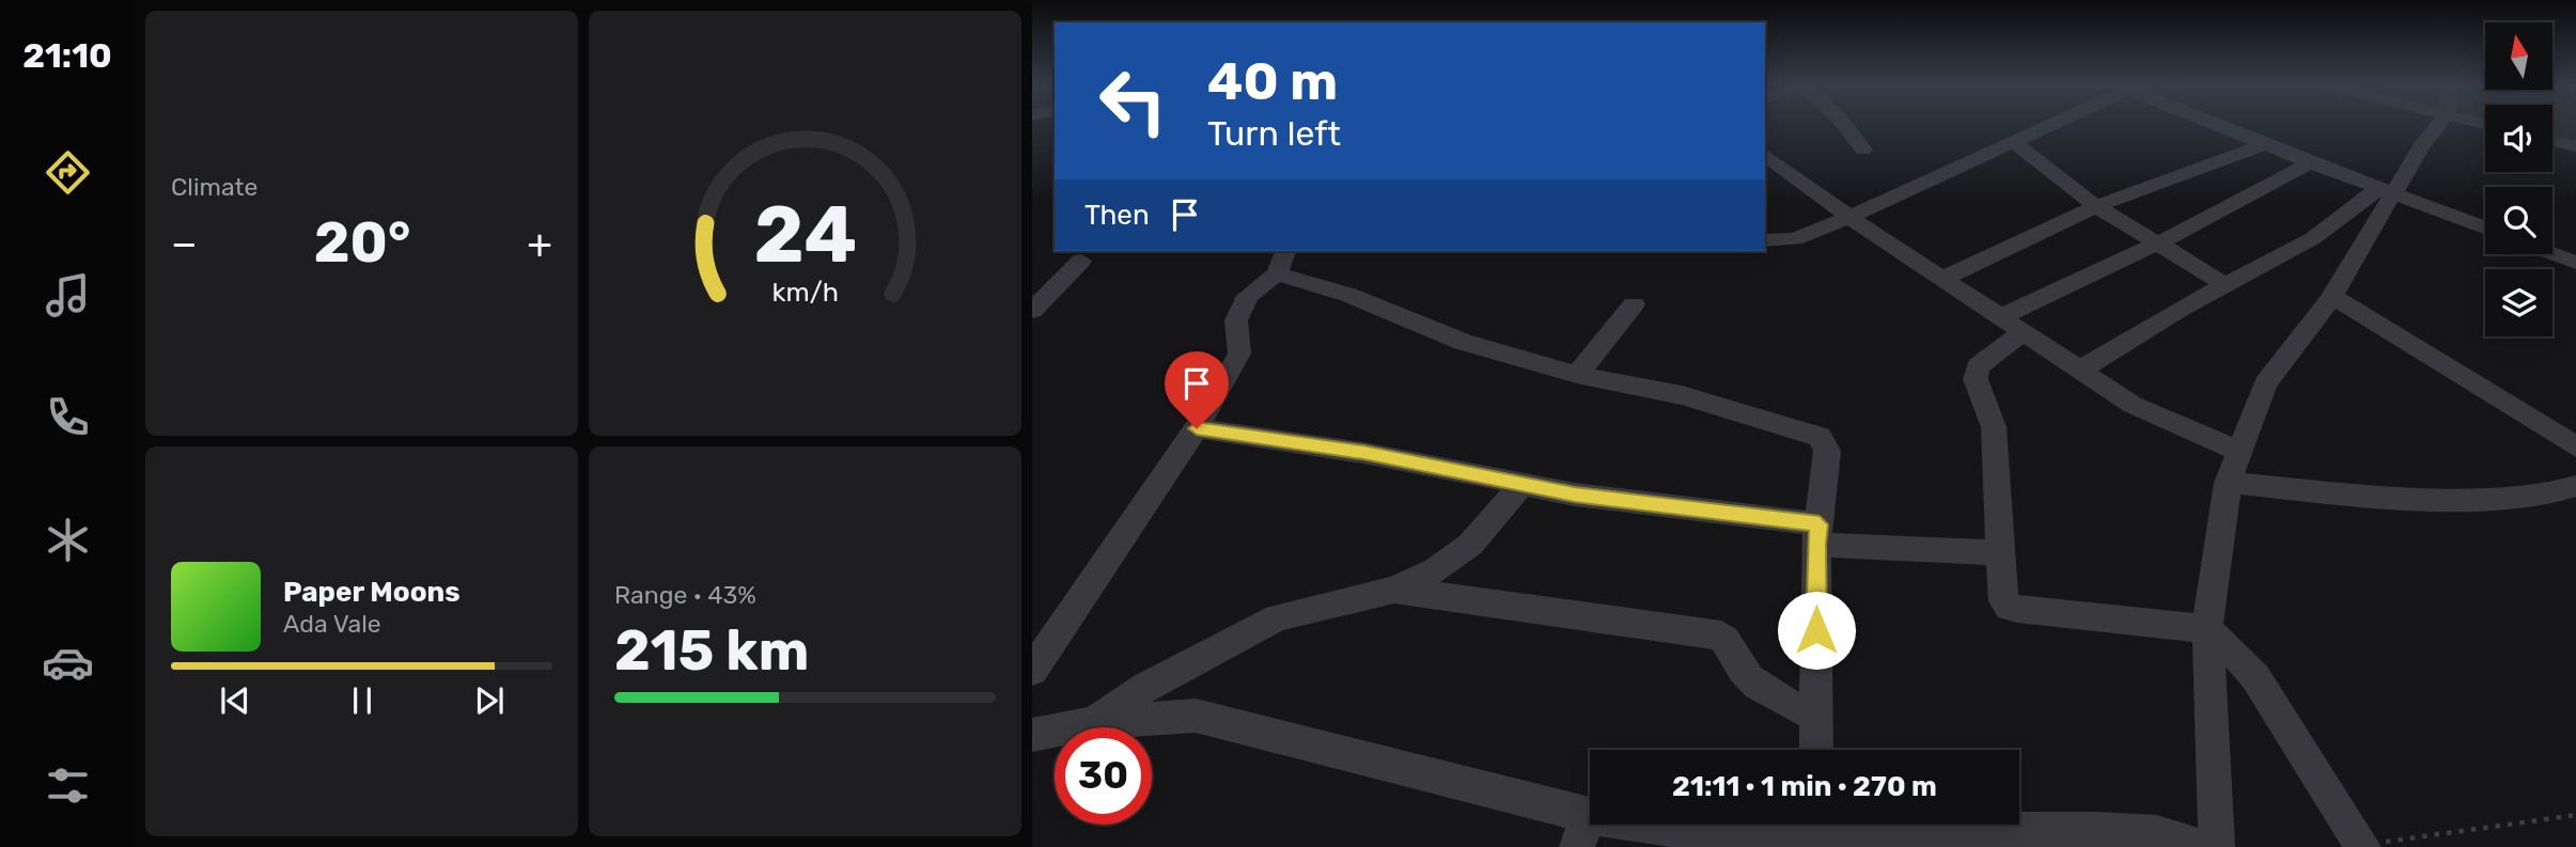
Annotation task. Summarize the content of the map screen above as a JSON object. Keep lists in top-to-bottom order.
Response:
{
  "north": "top",
  "page": {
    "tabs": "21:10",
    "tile": [
      "Climate",
      ["Range · 43%", "215 km"]
    ],
    "turn": ["40 m", "Turn left"],
    "then": "Then",
    "heat": ["−", "20°", "+"],
    "song": ["Paper Moons", "Ada Vale"],
    "limit": "30",
    "trip": "21:11 · 1 min · 270 m",
    "gauge": ["24", "km/h"]
  }
}
